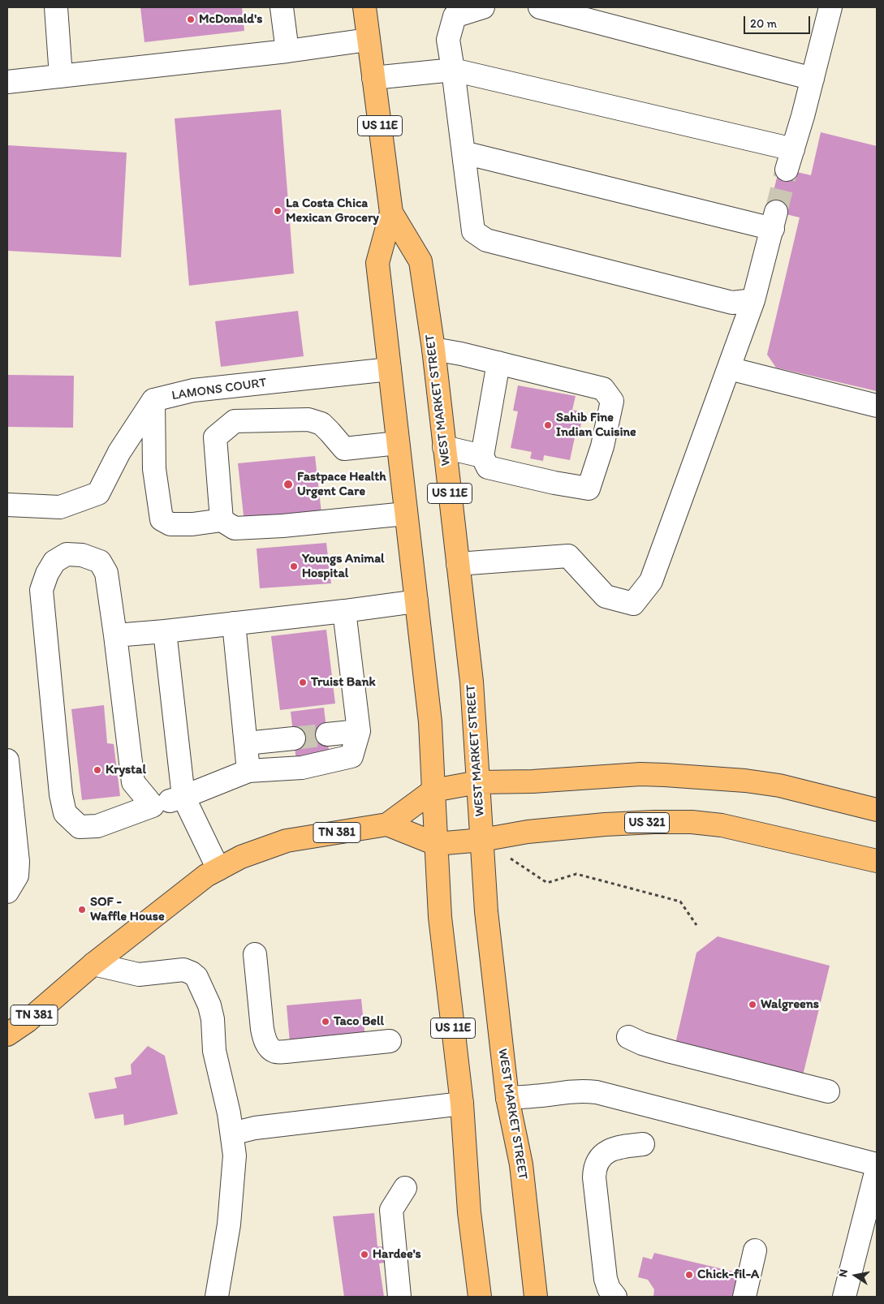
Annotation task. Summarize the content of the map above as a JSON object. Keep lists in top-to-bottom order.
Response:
{
  "streets": {
    "main road": [
      "US 11E",
      "WEST MARKET STREET",
      "US 321",
      "TN 381"
    ],
    "street": ["LAMONS COURT"]
  },
  "crossings": [
    ["LAMONS COURT", "WEST MARKET STREET"],
    ["WEST MARKET STREET", "US 321"]
  ],
  "places": [
    "McDonald's",
    "La Costa Chica Mexican Grocery",
    "Sahib Fine Indian Cuisine",
    "Fastpace Health Urgent Care",
    "Youngs Animal Hospital",
    "Truist Bank",
    "Krystal",
    "SOF - Waffle House",
    "Walgreens",
    "Taco Bell",
    "Hardee's",
    "Chick-fil-A"
  ],
  "scale_bar": "20 m",
  "north": "left"
}
